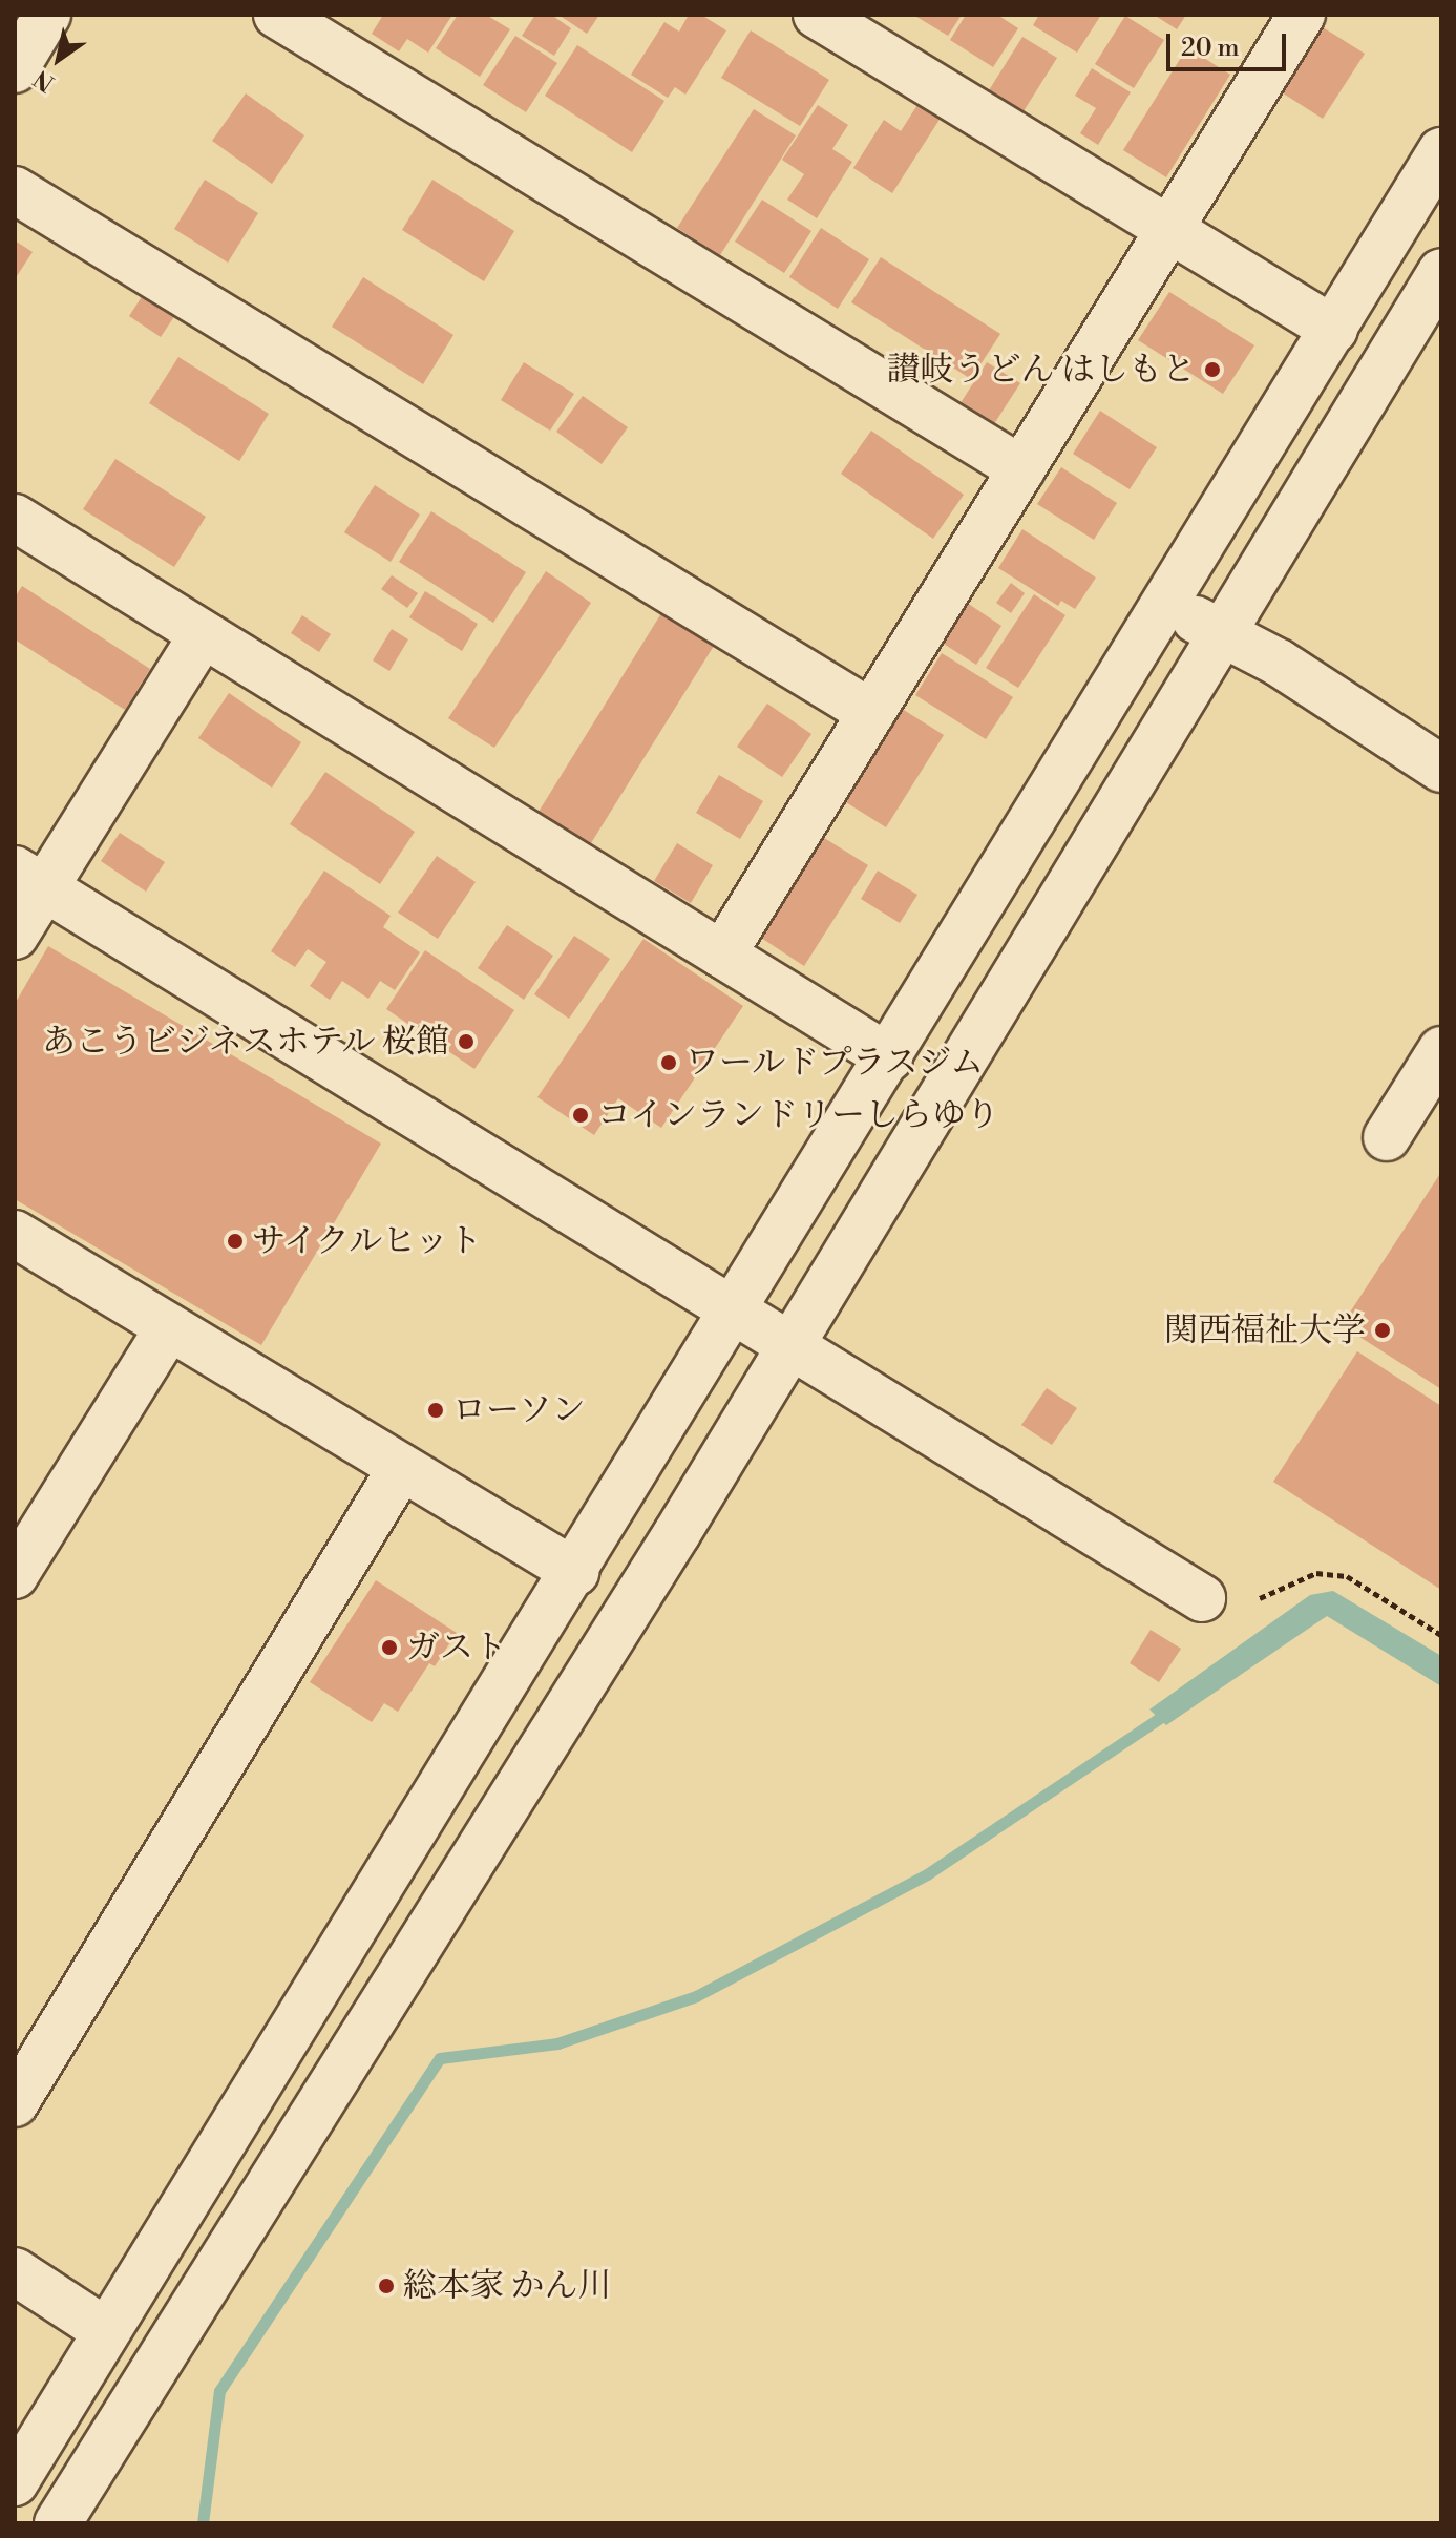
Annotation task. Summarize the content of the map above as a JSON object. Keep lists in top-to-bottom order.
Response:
{
  "places": [
    "讃岐うどん はしもと",
    "あこうビジネスホテル 桜館",
    "ワールドプラスジム",
    "コインランドリーしらゆり",
    "サイクルヒット",
    "関西福祉大学",
    "ローソン",
    "ガスト",
    "総本家 かん川"
  ],
  "scale_bar": "20 m",
  "north": "bottom left"
}
